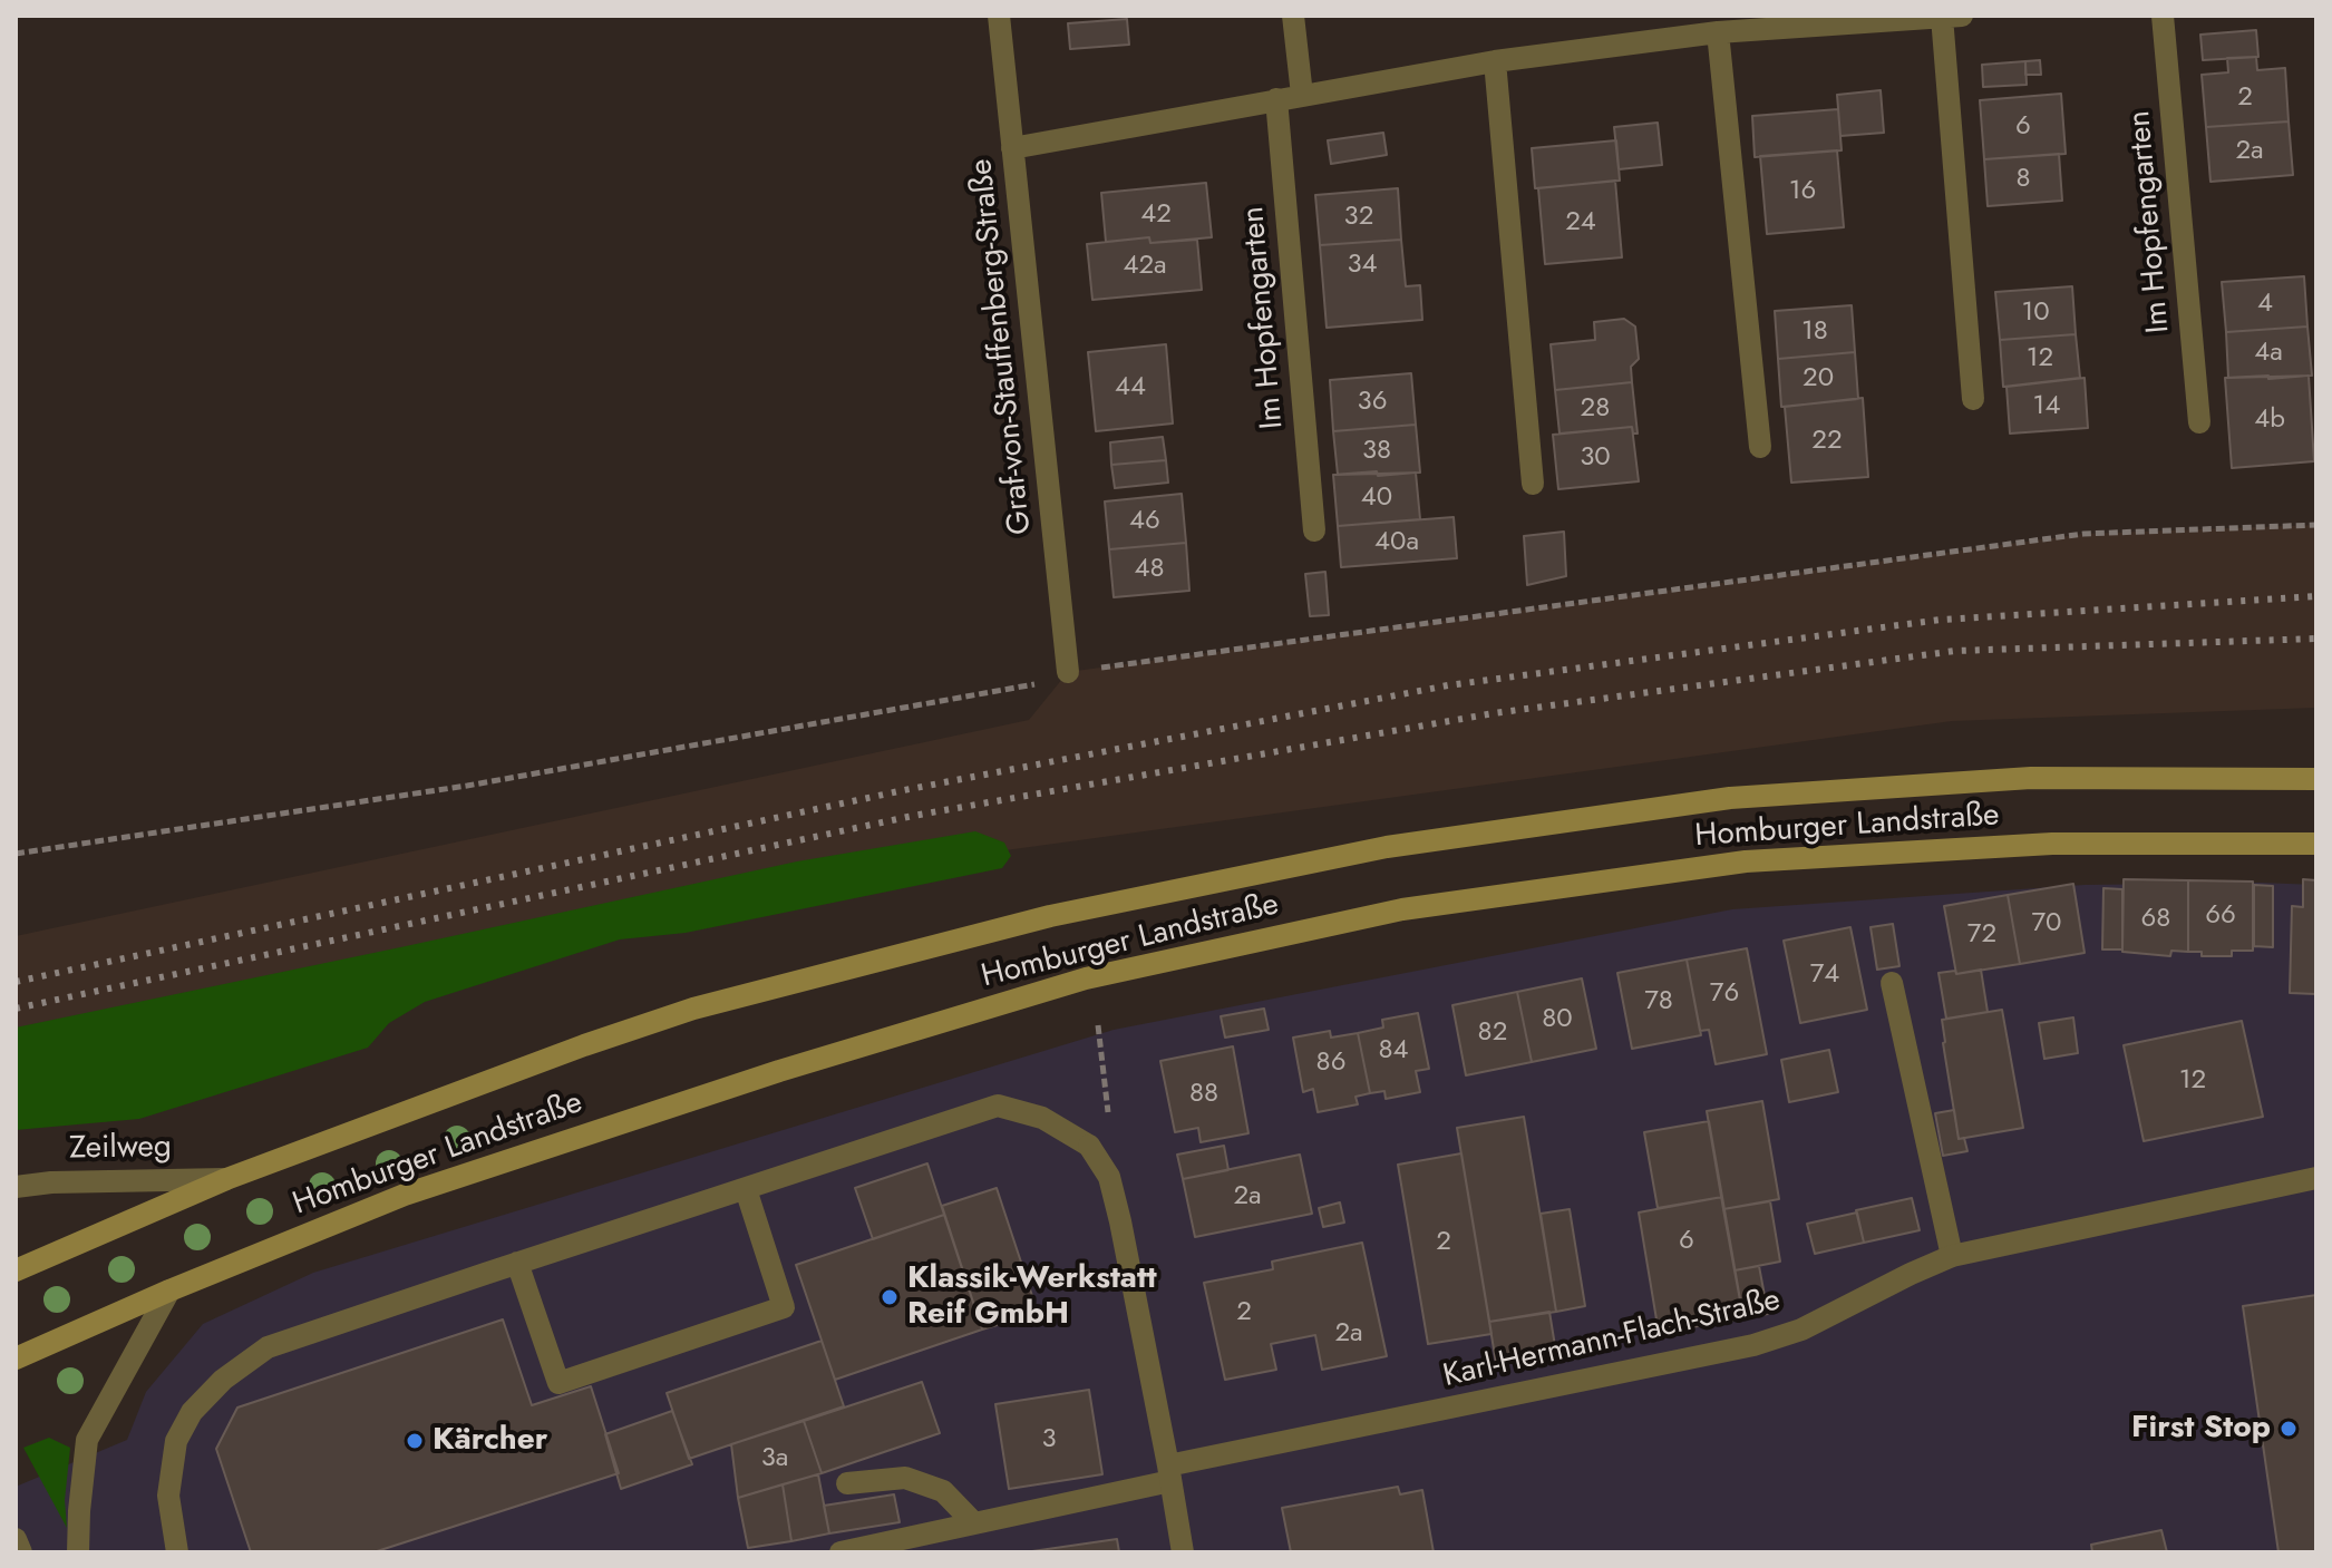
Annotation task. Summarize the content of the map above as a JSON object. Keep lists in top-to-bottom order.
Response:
{
  "streets": {
    "main road": ["Homburger Landstraße"],
    "street": [
      "Im Hopfengarten",
      "Graf-von-Stauffenberg-Straße",
      "Zeilweg",
      "Karl-Hermann-Flach-Straße"
    ]
  },
  "crossings": [
    ["Homburger Landstraße", "Zeilweg"]
  ],
  "places": ["Klassik-Werkstatt Reif GmbH", "First Stop", "Kärcher"],
  "house_numbers": [
    "2",
    "6",
    "2a",
    "8",
    "16",
    "42",
    "32",
    "24",
    "34",
    "42a",
    "4",
    "10",
    "18",
    "4a",
    "12",
    "20",
    "44",
    "36",
    "14",
    "28",
    "4b",
    "22",
    "38",
    "30",
    "40",
    "46",
    "40a",
    "48",
    "66",
    "68",
    "70",
    "72",
    "74",
    "76",
    "78",
    "80",
    "82",
    "84",
    "86",
    "12",
    "88",
    "2a",
    "6",
    "2",
    "2",
    "2a",
    "3",
    "3a"
  ]
}
